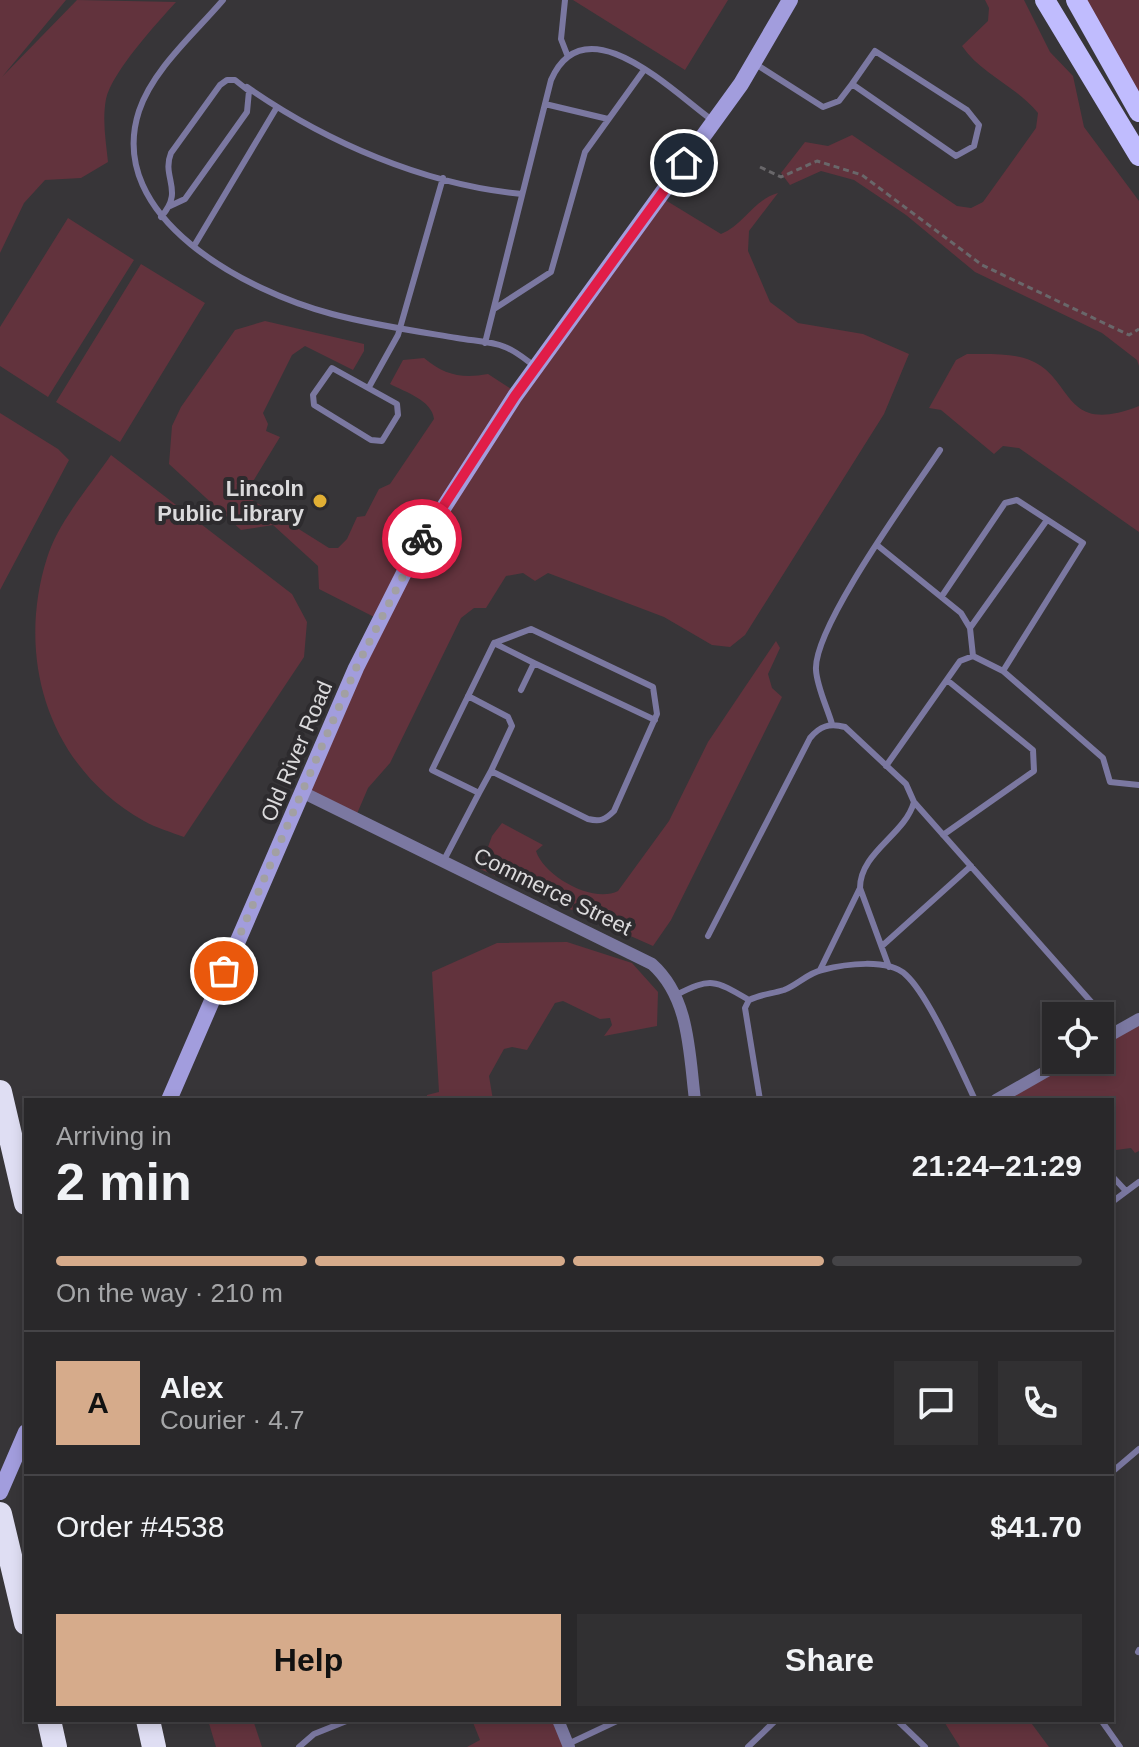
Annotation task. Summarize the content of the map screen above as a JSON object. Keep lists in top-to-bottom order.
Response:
{
  "streets": {
    "main road": ["Old River Road"],
    "street": ["Commerce Street"]
  },
  "crossings": [
    ["Old River Road", "Commerce Street"]
  ],
  "places": ["Lincoln Public Library"],
  "page": {
    "heading": ["2 min", "Arriving in", "21:24–21:29"],
    "panel": [
      "Alex",
      "Courier · 4.7",
      "Order #4538",
      "$41.70"
    ],
    "bar": "On the way · 210 m",
    "round": "A",
    "buttons": ["Help", "Share"]
  }
}
